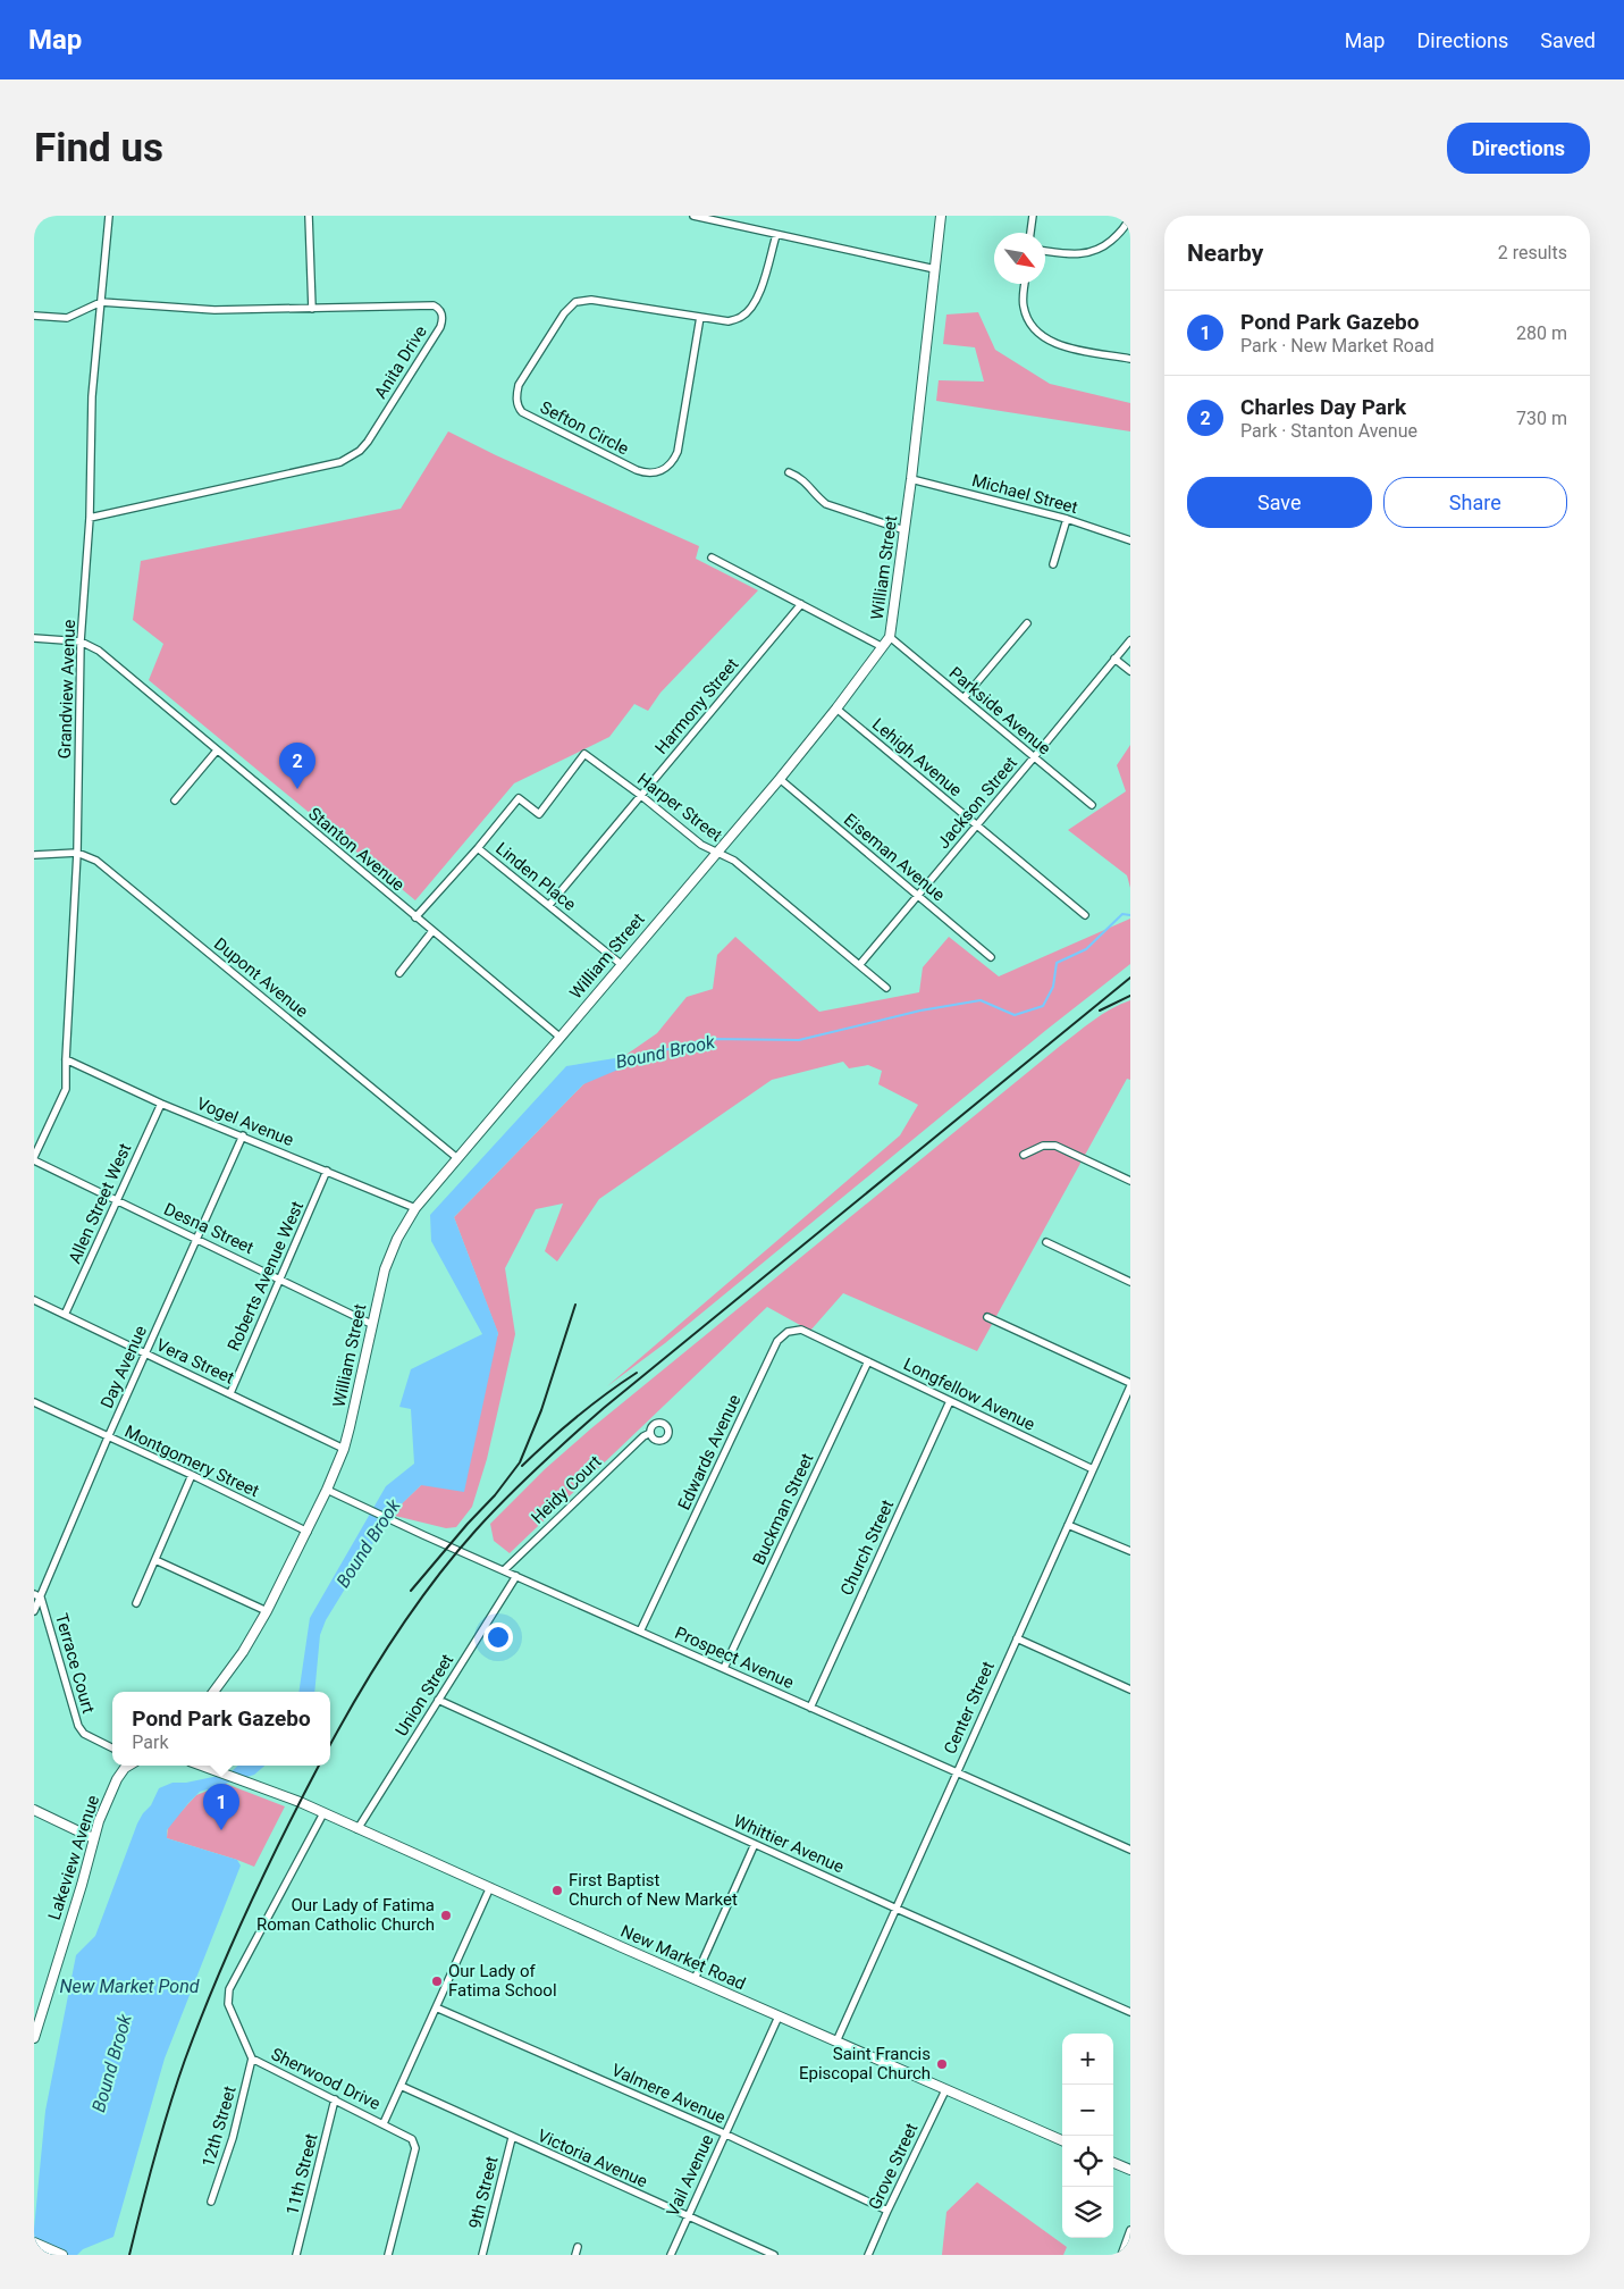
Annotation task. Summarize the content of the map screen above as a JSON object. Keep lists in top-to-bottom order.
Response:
{
  "streets": {
    "main road": ["William Street", "Lakeview Avenue", "New Market Road"],
    "street": [
      "Anita Drive",
      "Sefton Circle",
      "Michael Street",
      "Grandview Avenue",
      "Harmony Street",
      "Parkside Avenue",
      "Lehigh Avenue",
      "Jackson Street",
      "Harper Street",
      "Stanton Avenue",
      "Eiseman Avenue",
      "Linden Place",
      "Dupont Avenue",
      "Vogel Avenue",
      "Allen Street West",
      "Desna Street",
      "Roberts Avenue West",
      "Vera Street",
      "Day Avenue",
      "Longfellow Avenue",
      "Edwards Avenue",
      "Montgomery Street",
      "Heidy Court",
      "Buckman Street",
      "Church Street",
      "Prospect Avenue",
      "Terrace Court",
      "Union Street",
      "Center Street",
      "Whittier Avenue",
      "Sherwood Drive",
      "Valmere Avenue",
      "12th Street",
      "Victoria Avenue",
      "Grove Street",
      "11th Street",
      "Vail Avenue",
      "9th Street"
    ]
  },
  "crossings": [
    ["Anita Drive", "Grandview Avenue"],
    ["Michael Street", "William Street"],
    ["William Street", "Parkside Avenue"],
    ["William Street", "Lehigh Avenue"],
    ["William Street", "Harper Street"],
    ["William Street", "Stanton Avenue"],
    ["William Street", "Eiseman Avenue"],
    ["William Street", "Linden Place"],
    ["William Street", "Dupont Avenue"],
    ["William Street", "Vogel Avenue"],
    ["William Street", "Desna Street"],
    ["William Street", "Vera Street"],
    ["William Street", "Montgomery Street"],
    ["William Street", "Prospect Avenue"],
    ["Grandview Avenue", "Stanton Avenue"],
    ["Grandview Avenue", "Dupont Avenue"],
    ["Grandview Avenue", "Vogel Avenue"],
    ["Grandview Avenue", "Desna Street"],
    ["Harmony Street", "Harper Street"],
    ["Harmony Street", "Linden Place"],
    ["Parkside Avenue", "Jackson Street"],
    ["Lehigh Avenue", "Jackson Street"],
    ["Jackson Street", "Harper Street"],
    ["Jackson Street", "Eiseman Avenue"],
    ["Harper Street", "Linden Place"],
    ["Stanton Avenue", "Linden Place"],
    ["Vogel Avenue", "Allen Street West"],
    ["Vogel Avenue", "Roberts Avenue West"],
    ["Vogel Avenue", "Day Avenue"],
    ["Allen Street West", "Desna Street"],
    ["Allen Street West", "Vera Street"],
    ["Desna Street", "Roberts Avenue West"],
    ["Desna Street", "Day Avenue"],
    ["Roberts Avenue West", "Vera Street"],
    ["Vera Street", "Day Avenue"],
    ["Day Avenue", "Montgomery Street"],
    ["Day Avenue", "Terrace Court"],
    ["Longfellow Avenue", "Edwards Avenue"],
    ["Longfellow Avenue", "Buckman Street"],
    ["Longfellow Avenue", "Church Street"],
    ["Longfellow Avenue", "Center Street"],
    ["Edwards Avenue", "Prospect Avenue"],
    ["Heidy Court", "Prospect Avenue"],
    ["Buckman Street", "Prospect Avenue"],
    ["Church Street", "Prospect Avenue"],
    ["Prospect Avenue", "Union Street"],
    ["Prospect Avenue", "Center Street"],
    ["Union Street", "Whittier Avenue"],
    ["Union Street", "New Market Road"],
    ["Center Street", "Whittier Avenue"],
    ["Center Street", "New Market Road"],
    ["New Market Road", "Sherwood Drive"],
    ["New Market Road", "Grove Street"],
    ["New Market Road", "Vail Avenue"],
    ["Sherwood Drive", "12th Street"],
    ["Sherwood Drive", "11th Street"],
    ["Valmere Avenue", "Grove Street"],
    ["Valmere Avenue", "Vail Avenue"],
    ["Victoria Avenue", "Vail Avenue"],
    ["Victoria Avenue", "9th Street"]
  ],
  "water": ["Bound Brook", "New Market Pond"],
  "places": [
    "First Baptist Church of New Market",
    "Our Lady of Fatima Roman Catholic Church",
    "Our Lady of Fatima School",
    "Saint Francis Episcopal Church"
  ],
  "north": "bottom right",
  "page": {
    "header": "Map",
    "nav": ["Map", "Directions", "Saved"],
    "buttons": [
      "Directions",
      ["Save", "Share"]
    ],
    "title": "Find us",
    "heading": ["Nearby", "2 results"],
    "list": [
      {
        "mark": "1",
        "name": "Pond Park Gazebo",
        "note": "Park · New Market Road",
        "value": "280 m"
      },
      {
        "mark": "2",
        "name": "Charles Day Park",
        "note": "Park · Stanton Avenue",
        "value": "730 m"
      }
    ],
    "pins": ["2", "1"],
    "popup": ["Pond Park Gazebo", "Park"],
    "map_buttons": ["+", "−"]
  }
}
